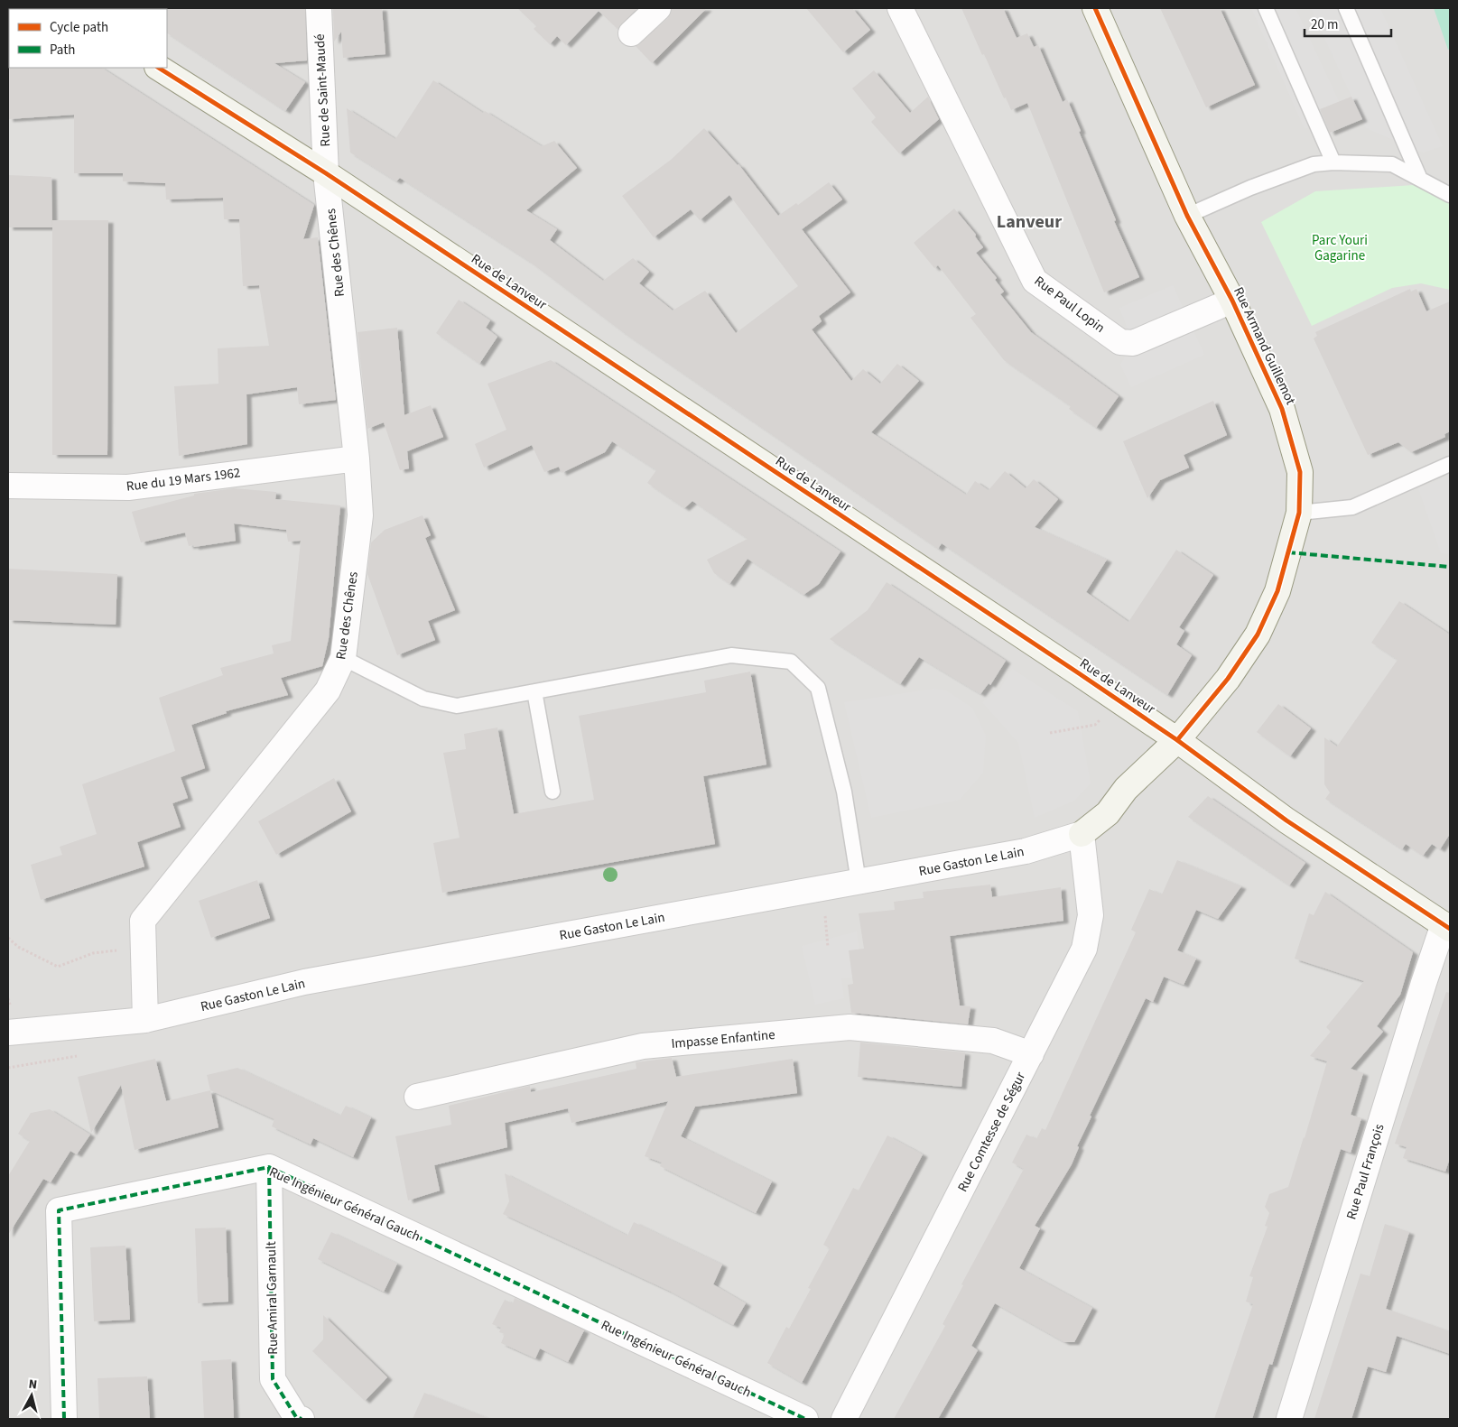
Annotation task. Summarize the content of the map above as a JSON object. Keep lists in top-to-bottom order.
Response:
{
  "streets": {
    "street": [
      "Rue de Saint-Maudé",
      "Rue des Chênes",
      "Rue de Lanveur",
      "Rue Paul Lopin",
      "Rue Armand Guillemot",
      "Rue du 19 Mars 1962",
      "Rue Gaston Le Lain",
      "Impasse Enfantine",
      "Rue Comtesse de Ségur",
      "Rue Paul François",
      "Rue Ingénieur Général Gauch",
      "Rue Amiral Garnault"
    ]
  },
  "crossings": [
    ["Rue de Saint-Maudé", "Rue des Chênes"],
    ["Rue de Saint-Maudé", "Rue de Lanveur"],
    ["Rue des Chênes", "Rue de Lanveur"],
    ["Rue des Chênes", "Rue du 19 Mars 1962"],
    ["Rue des Chênes", "Rue Gaston Le Lain"],
    ["Rue de Lanveur", "Rue Armand Guillemot"],
    ["Rue de Lanveur", "Rue Gaston Le Lain"],
    ["Rue de Lanveur", "Rue Paul François"],
    ["Rue Paul Lopin", "Rue Armand Guillemot"],
    ["Rue Armand Guillemot", "Rue Gaston Le Lain"],
    ["Rue Gaston Le Lain", "Rue Comtesse de Ségur"],
    ["Impasse Enfantine", "Rue Comtesse de Ségur"],
    ["Rue Ingénieur Général Gauch", "Rue Amiral Garnault"]
  ],
  "districts": ["Lanveur"],
  "parks": ["Parc Youri Gagarine"],
  "legend": ["Cycle path", "Path"],
  "scale_bar": "20 m",
  "north": "top"
}
